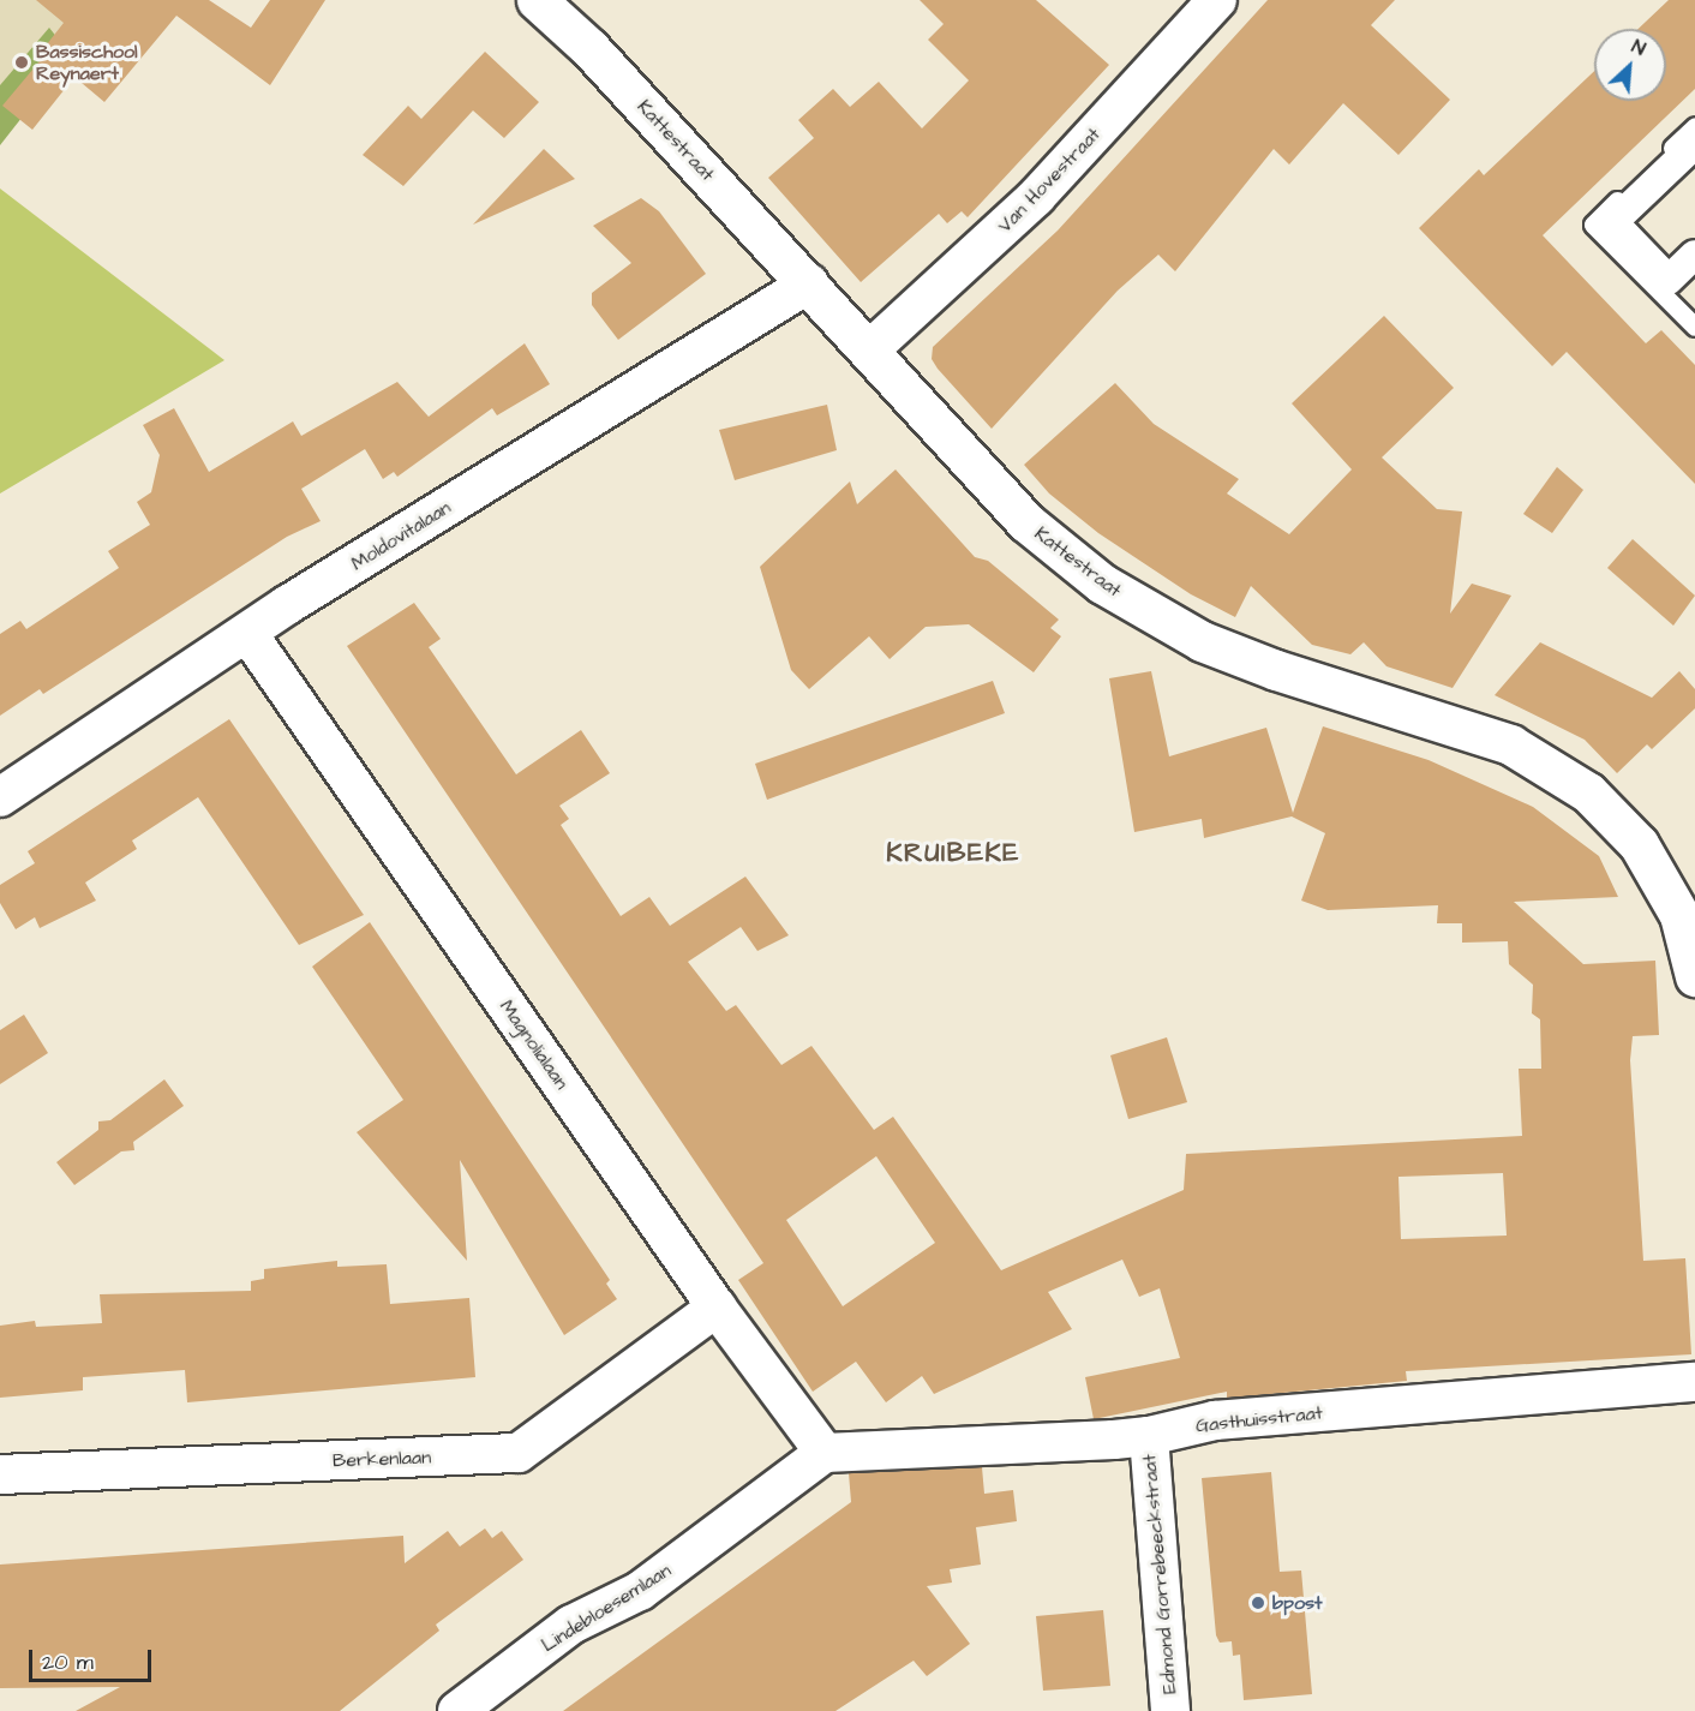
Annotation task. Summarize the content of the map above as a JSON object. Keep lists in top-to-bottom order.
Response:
{
  "streets": {
    "street": [
      "Kattestraat",
      "Van Hovestraat",
      "Moldovitalaan",
      "Magnolialaan",
      "Gasthuisstraat",
      "Berkenlaan",
      "Edmond Gorrebeeckstraat",
      "Lindebloesemlaan"
    ]
  },
  "crossings": [
    ["Kattestraat", "Van Hovestraat"],
    ["Kattestraat", "Moldovitalaan"],
    ["Moldovitalaan", "Magnolialaan"],
    ["Magnolialaan", "Gasthuisstraat"],
    ["Magnolialaan", "Berkenlaan"],
    ["Magnolialaan", "Lindebloesemlaan"],
    ["Gasthuisstraat", "Edmond Gorrebeeckstraat"],
    ["Gasthuisstraat", "Lindebloesemlaan"]
  ],
  "districts": ["KRUIBEKE"],
  "places": ["Bassischool Reynaert", "bpost"],
  "scale_bar": "20 m",
  "north": "top right"
}
